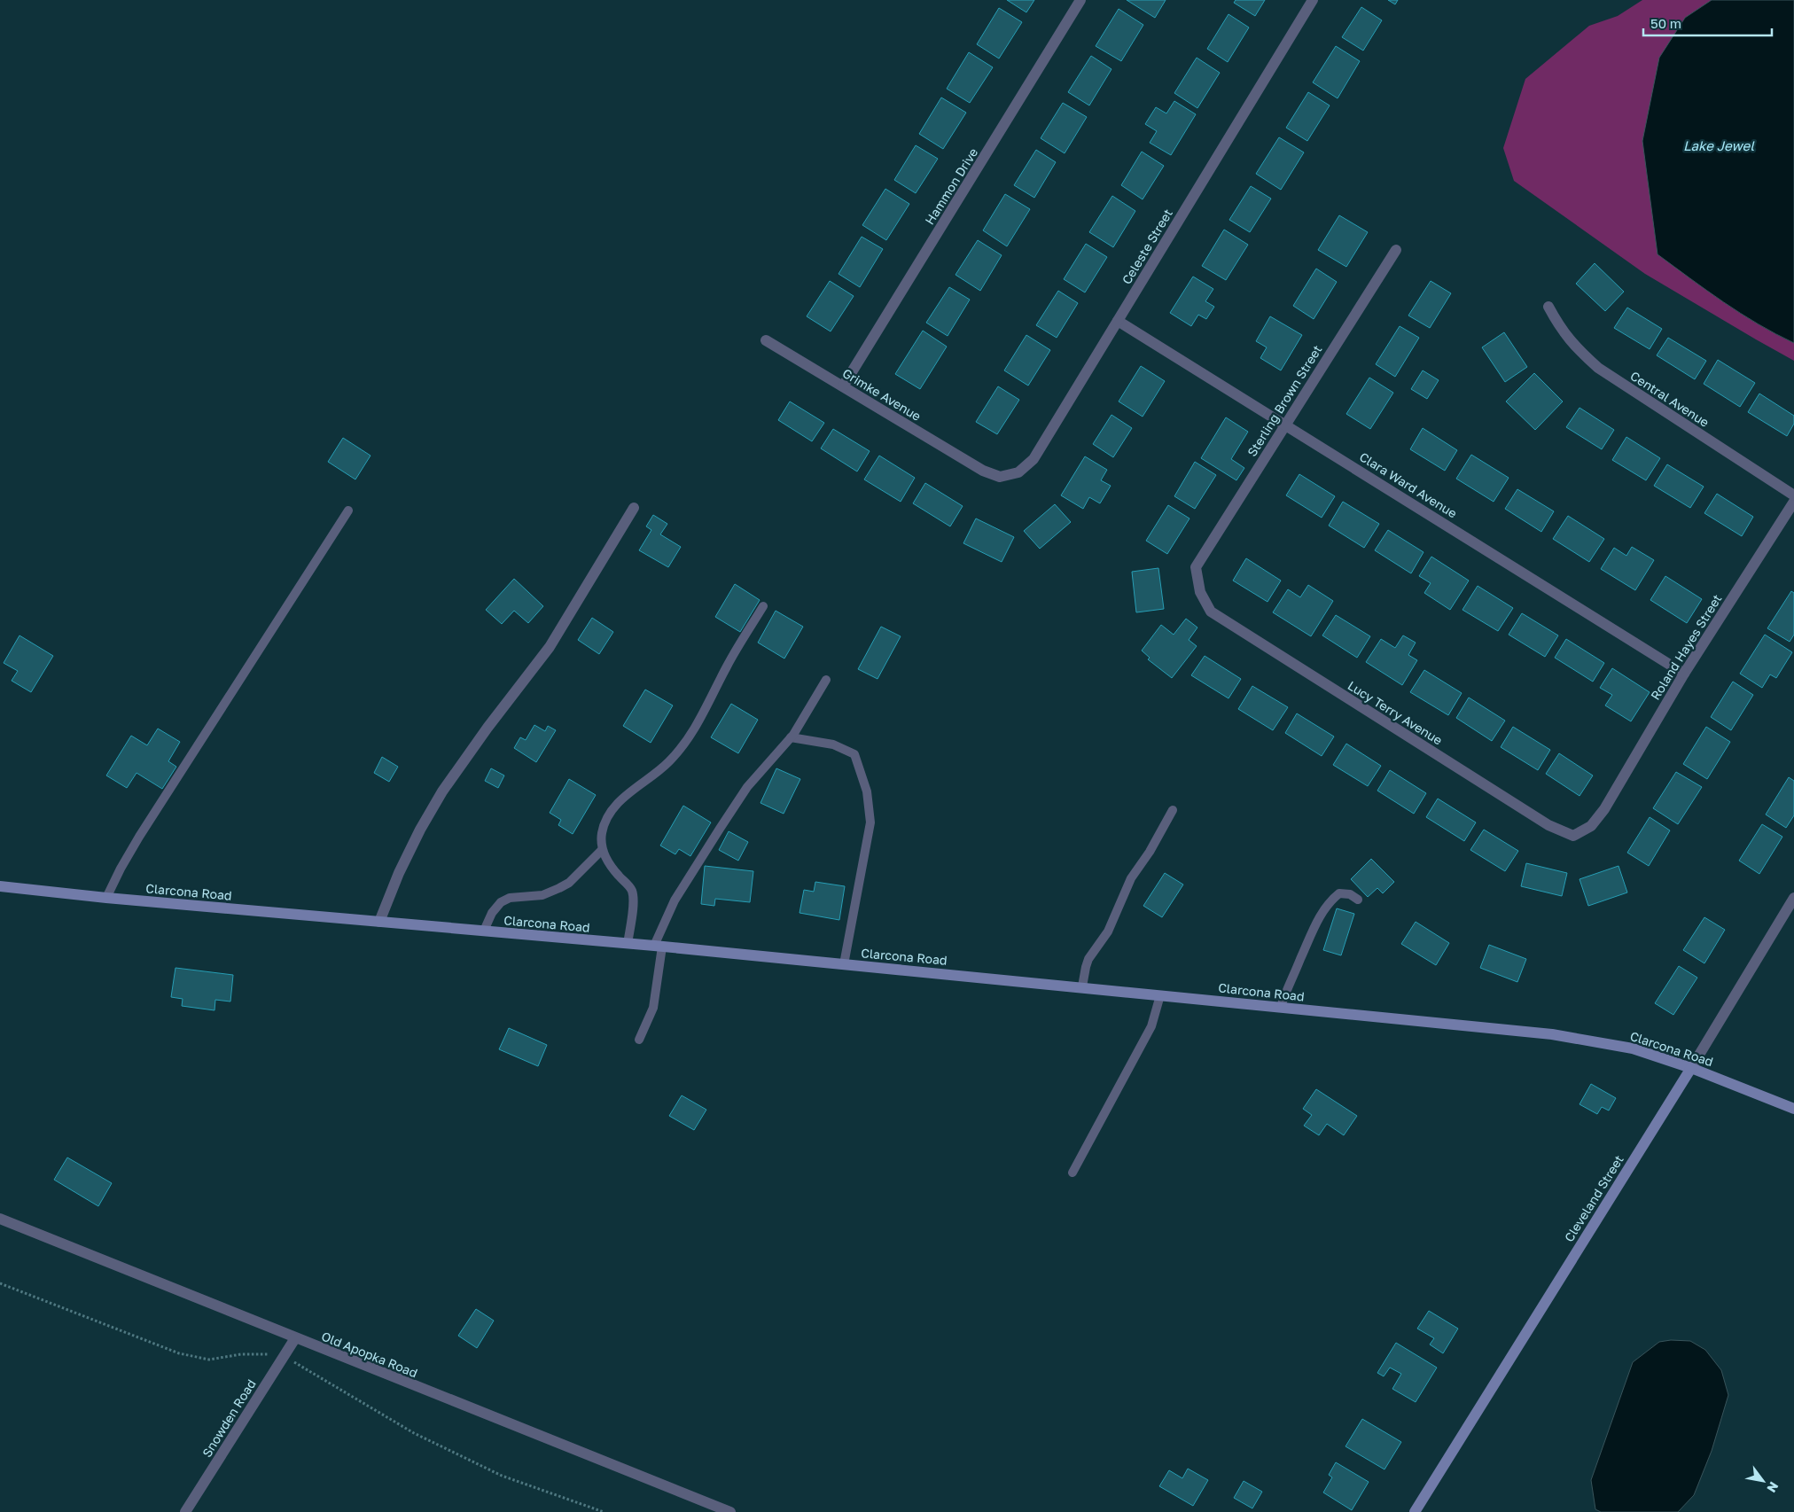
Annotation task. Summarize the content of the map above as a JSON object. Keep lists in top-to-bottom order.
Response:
{
  "streets": {
    "main road": ["Clarcona Road", "Cleveland Street"],
    "street": [
      "Hammon Drive",
      "Celeste Street",
      "Grimke Avenue",
      "Central Avenue",
      "Sterling Brown Street",
      "Clara Ward Avenue",
      "Roland Hayes Street",
      "Lucy Terry Avenue",
      "Old Apopka Road",
      "Snowden Road"
    ]
  },
  "crossings": [
    ["Hammon Drive", "Grimke Avenue"],
    ["Celeste Street", "Grimke Avenue"],
    ["Celeste Street", "Clara Ward Avenue"],
    ["Sterling Brown Street", "Clara Ward Avenue"],
    ["Sterling Brown Street", "Lucy Terry Avenue"],
    ["Clara Ward Avenue", "Roland Hayes Street"],
    ["Roland Hayes Street", "Lucy Terry Avenue"],
    ["Clarcona Road", "Cleveland Street"],
    ["Old Apopka Road", "Snowden Road"]
  ],
  "water": ["Lake Jewel"],
  "scale_bar": "50 m",
  "north": "bottom right"
}
